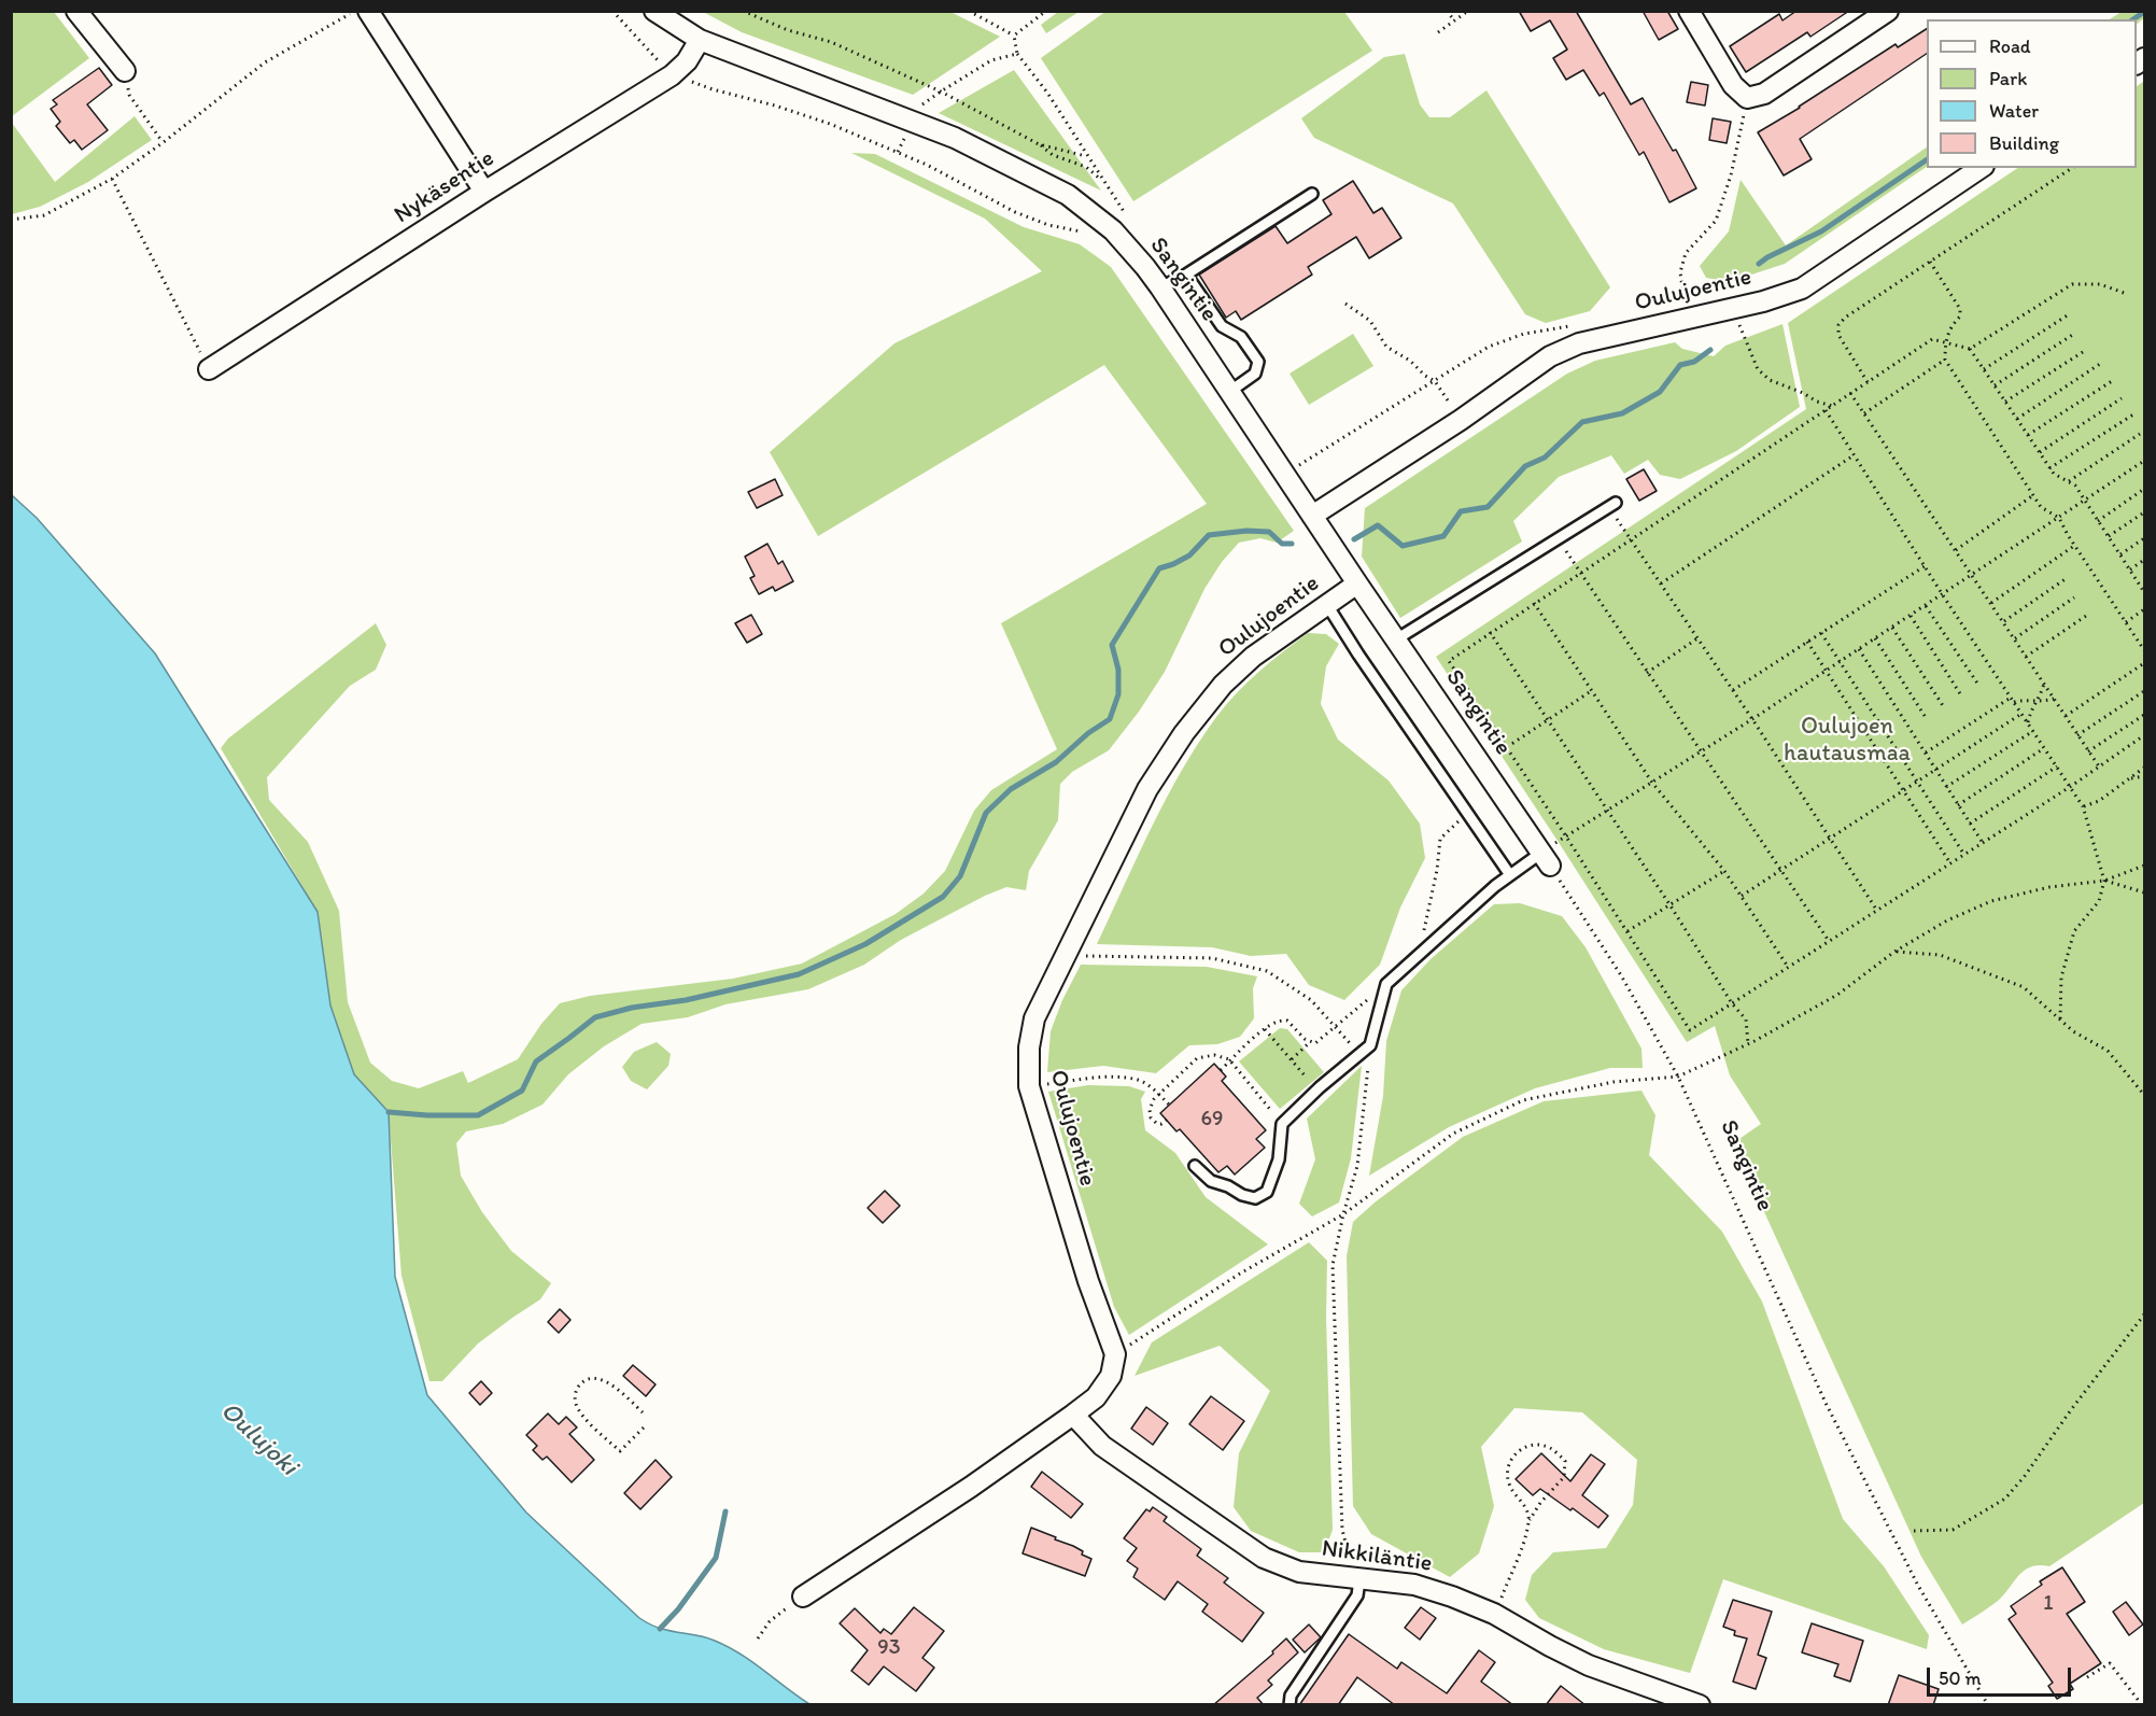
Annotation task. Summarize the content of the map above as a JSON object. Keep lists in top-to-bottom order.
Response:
{
  "streets": {
    "street": [
      "Nykäsentie",
      "Sangintie",
      "Oulujoentie",
      "Nikkiläntie"
    ]
  },
  "crossings": [
    ["Nykäsentie", "Sangintie"],
    ["Sangintie", "Oulujoentie"]
  ],
  "water": ["Oulujoki"],
  "parks": ["Oulujoen hautausmaa"],
  "house_numbers": ["69", "1", "93"],
  "legend": [
    "Road",
    "Park",
    "Water",
    "Building"
  ],
  "scale_bar": "50 m"
}
